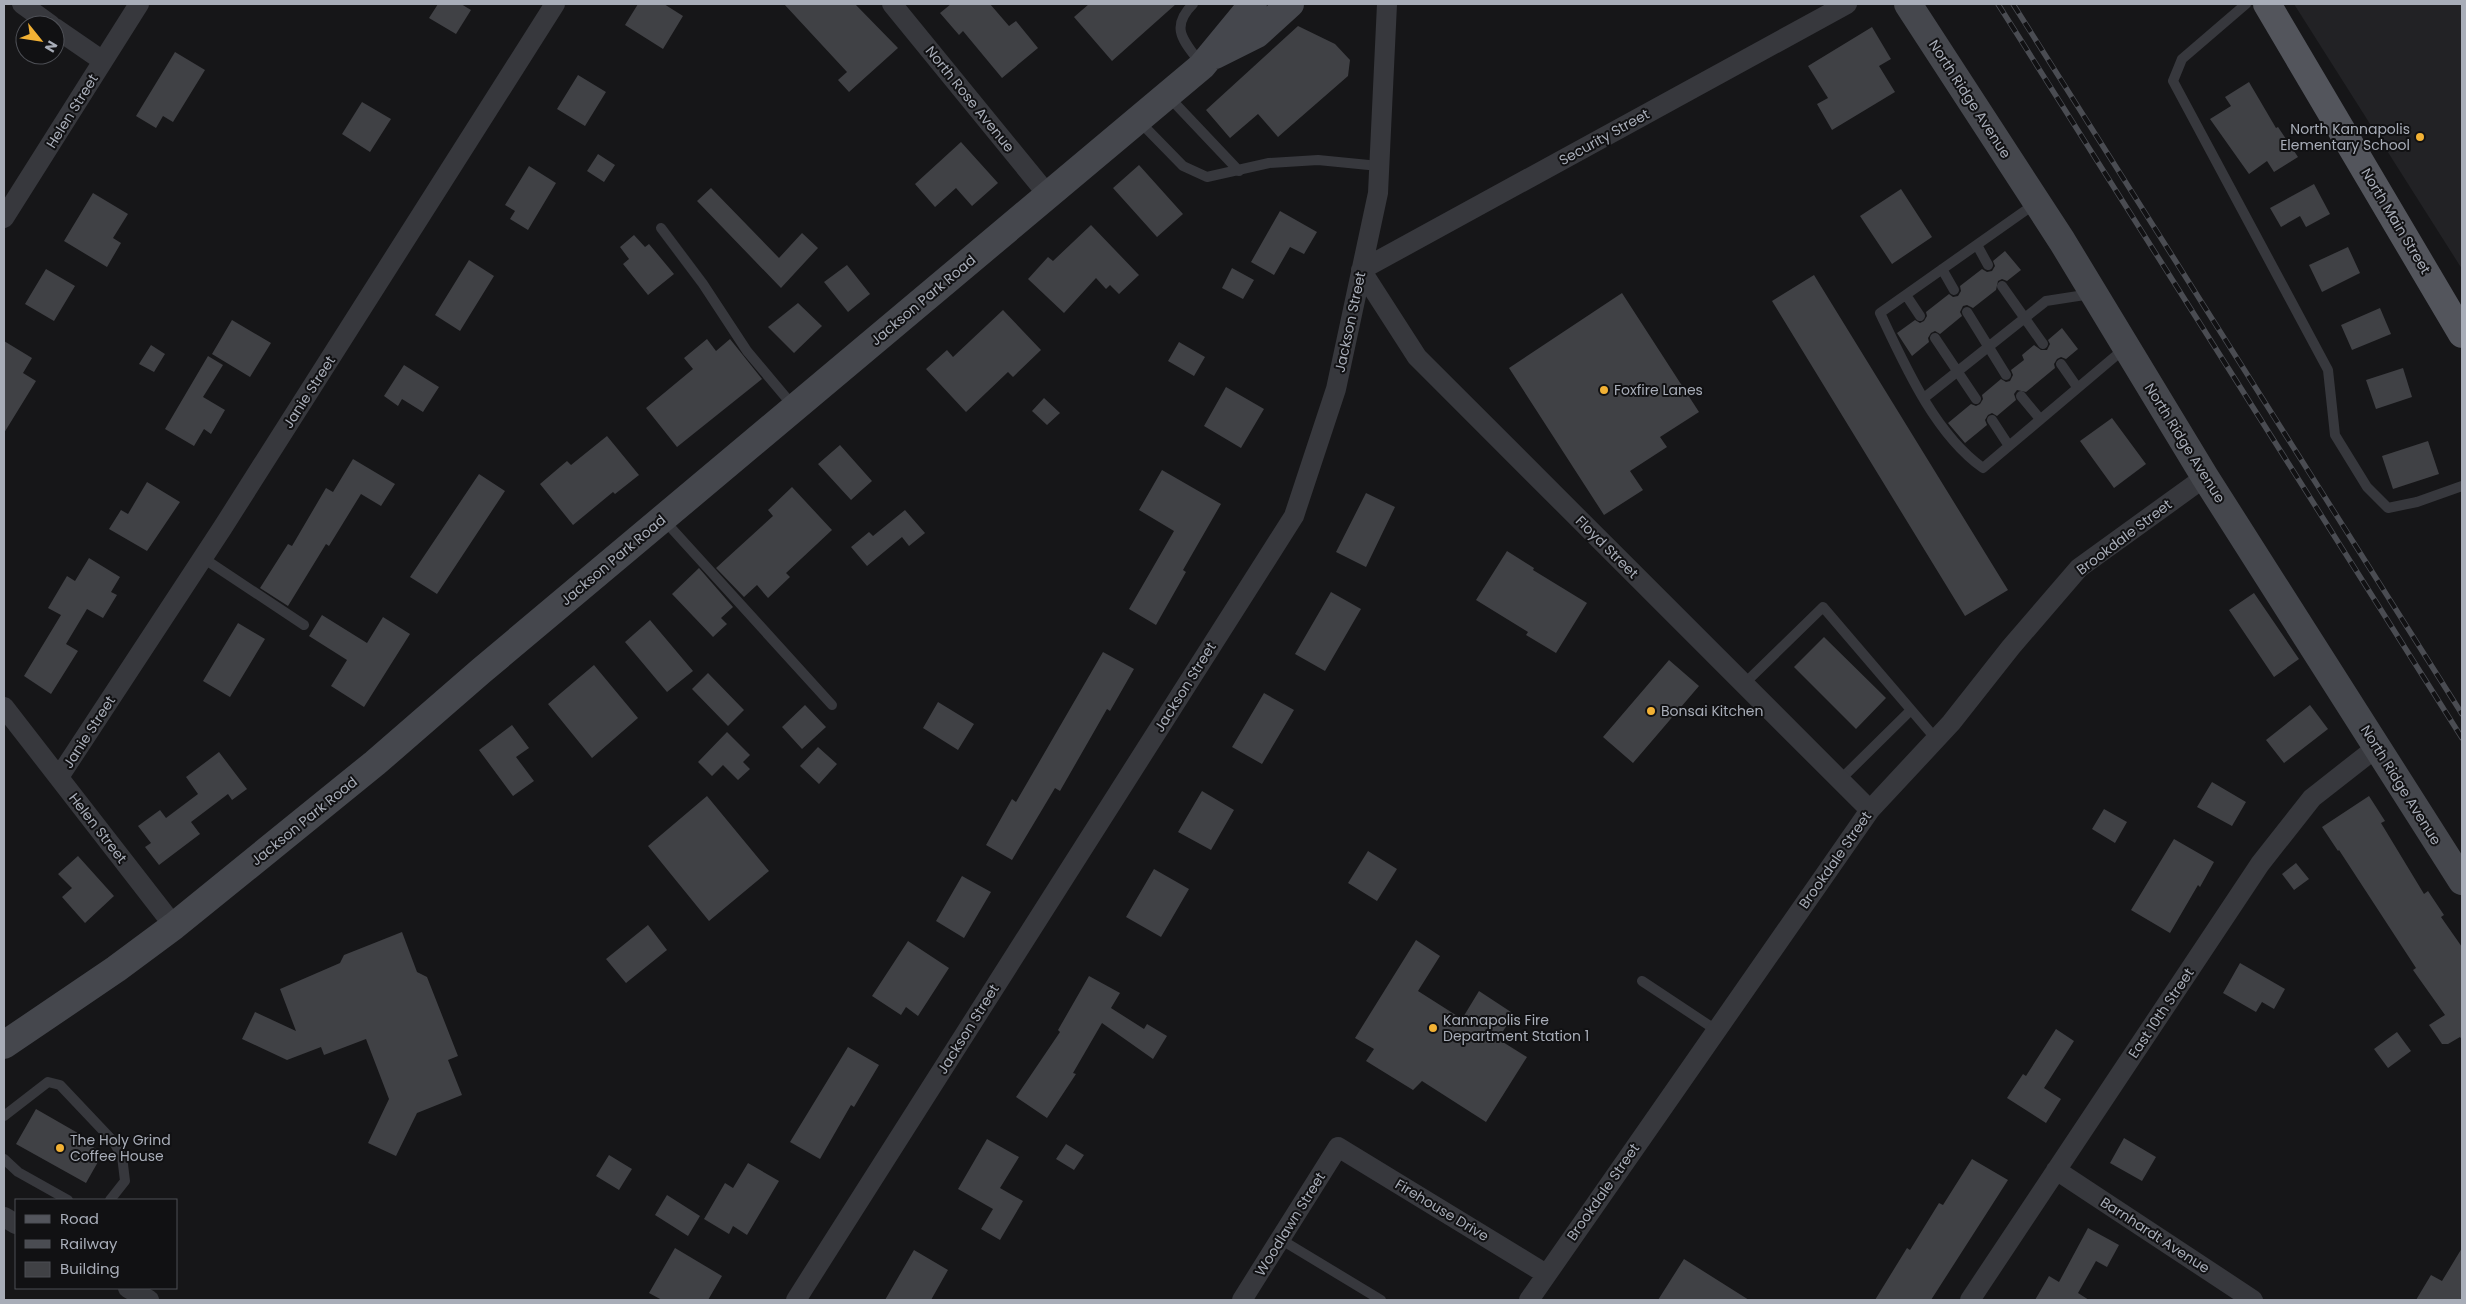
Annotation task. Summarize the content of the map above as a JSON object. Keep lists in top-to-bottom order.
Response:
{
  "streets": {
    "main road": ["North Ridge Avenue", "North Main Street", "Jackson Park Road"],
    "street": [
      "North Rose Avenue",
      "Helen Street",
      "Security Street",
      "Jackson Street",
      "Janie Street",
      "Brookdale Street",
      "Floyd Street",
      "East 10th Street",
      "Firehouse Drive",
      "Woodlawn Street",
      "Barnhardt Avenue"
    ]
  },
  "crossings": [
    ["North Rose Avenue", "Jackson Park Road"],
    ["North Ridge Avenue", "Brookdale Street"],
    ["North Ridge Avenue", "East 10th Street"],
    ["Helen Street", "Jackson Park Road"],
    ["Helen Street", "Janie Street"],
    ["Security Street", "Jackson Street"],
    ["Security Street", "Floyd Street"],
    ["Jackson Street", "Floyd Street"],
    ["Brookdale Street", "Floyd Street"],
    ["Brookdale Street", "Firehouse Drive"],
    ["East 10th Street", "Barnhardt Avenue"],
    ["Firehouse Drive", "Woodlawn Street"]
  ],
  "places": [
    "North Kannapolis Elementary School",
    "Foxfire Lanes",
    "Bonsai Kitchen",
    "Kannapolis Fire Department Station 1",
    "The Holy Grind Coffee House"
  ],
  "legend": ["Road", "Railway", "Building"],
  "north": "bottom right"
}
